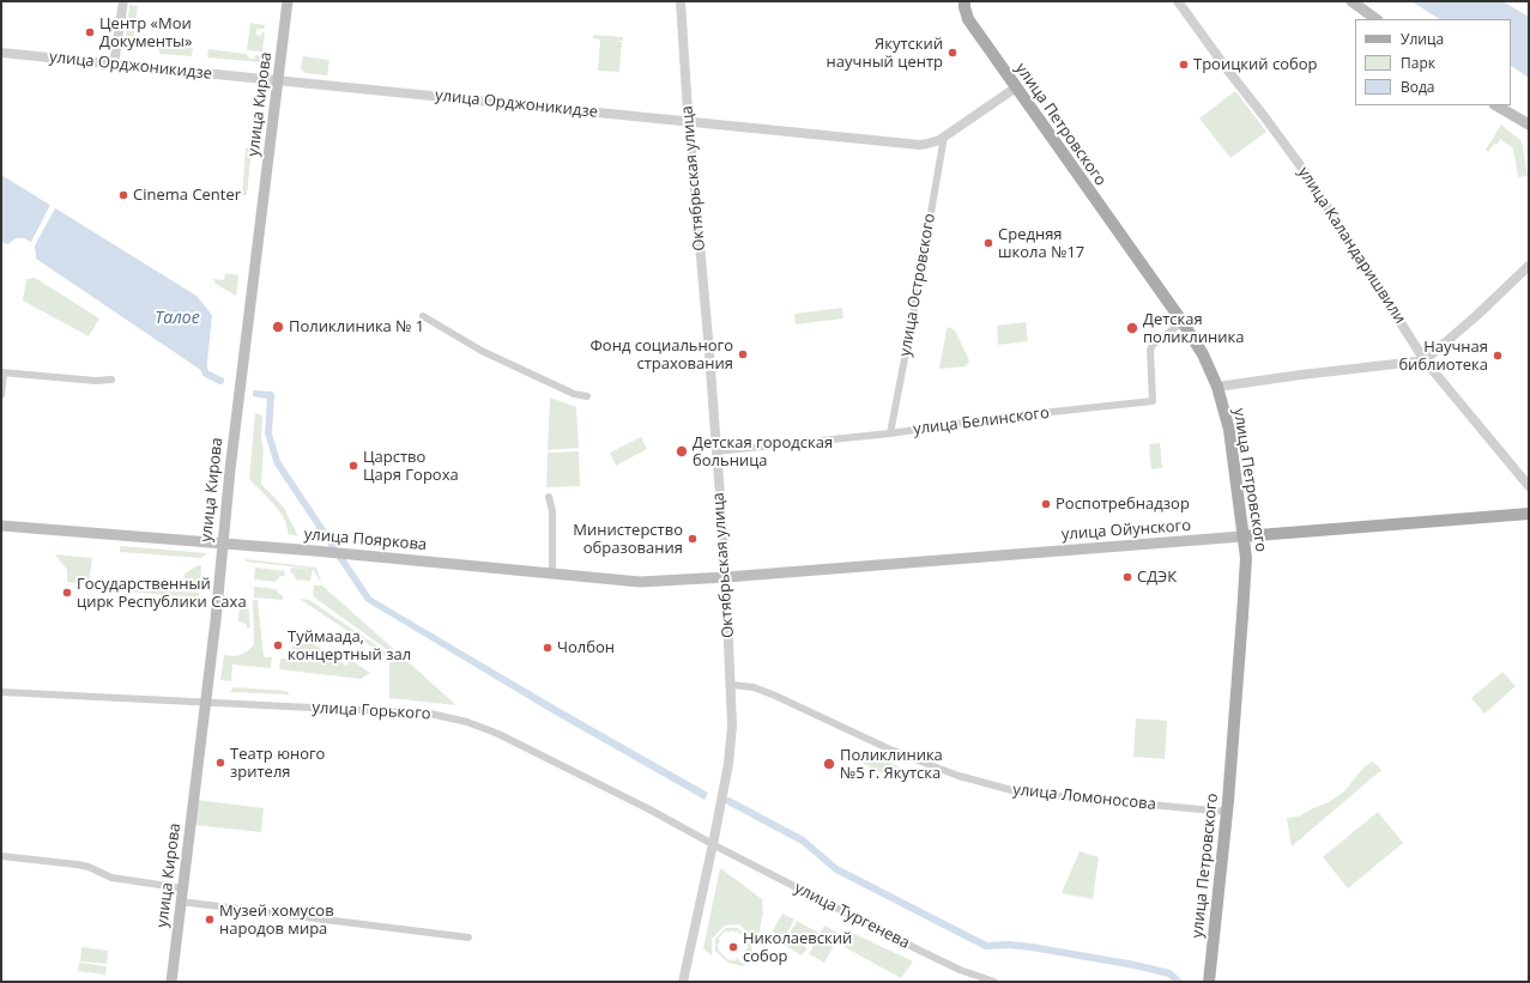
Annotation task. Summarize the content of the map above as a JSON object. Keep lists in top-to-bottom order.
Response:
{
  "streets": {
    "main road": [
      "улица Кирова",
      "улица Петровского",
      "улица Ойунского",
      "улица Пояркова"
    ],
    "street": [
      "улица Орджоникидзе",
      "Октябрьская улица",
      "улица Каландаришвили",
      "улица Островского",
      "улица Белинского",
      "улица Горького",
      "улица Ломоносова",
      "улица Тургенева"
    ]
  },
  "crossings": [
    ["улица Орджоникидзе", "улица Кирова"],
    ["улица Орджоникидзе", "улица Петровского"],
    ["улица Орджоникидзе", "Октябрьская улица"],
    ["улица Орджоникидзе", "улица Островского"],
    ["улица Кирова", "улица Пояркова"],
    ["улица Кирова", "улица Горького"],
    ["улица Петровского", "улица Белинского"],
    ["улица Петровского", "улица Ойунского"],
    ["улица Петровского", "улица Ломоносова"],
    ["Октябрьская улица", "улица Белинского"],
    ["Октябрьская улица", "улица Ойунского"],
    ["Октябрьская улица", "улица Пояркова"],
    ["Октябрьская улица", "улица Горького"],
    ["Октябрьская улица", "улица Ломоносова"],
    ["Октябрьская улица", "улица Тургенева"],
    ["улица Островского", "улица Белинского"],
    ["улица Ойунского", "улица Пояркова"],
    ["улица Горького", "улица Тургенева"]
  ],
  "water": ["Талое"],
  "places": [
    "Центр «Мои Документы»",
    "Якутский научный центр",
    "Троицкий собор",
    "Cinema Center",
    "Средняя школа №17",
    "Поликлиника № 1",
    "Детская поликлиника",
    "Фонд социального страхования",
    "Научная библиотека",
    "Детская городская больница",
    "Царство Царя Гороха",
    "Роспотребнадзор",
    "Министерство образования",
    "СДЭК",
    "Государственный цирк Республики Саха",
    "Туймаада, концертный зал",
    "Чолбон",
    "Театр юного зрителя",
    "Поликлиника №5 г. Якутска",
    "Музей хомусов народов мира",
    "Николаевский собор"
  ],
  "legend": ["Улица", "Парк", "Вода"]
}
